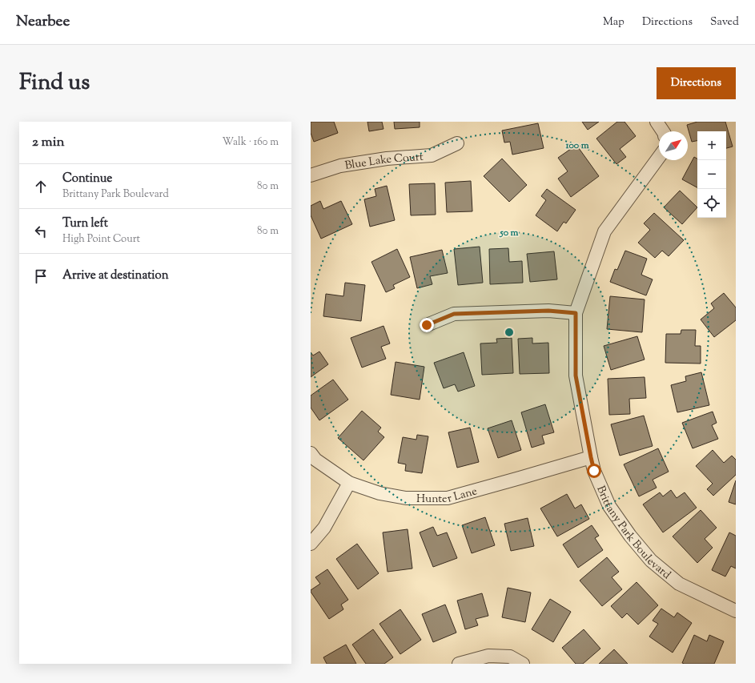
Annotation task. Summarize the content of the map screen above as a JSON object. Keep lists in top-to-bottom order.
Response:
{
  "streets": {
    "street": ["Blue Lake Court", "Hunter Lane", "Brittany Park Boulevard"]
  },
  "crossings": [
    ["Hunter Lane", "Brittany Park Boulevard"]
  ],
  "north": "top right",
  "page": {
    "header": "Nearbee",
    "nav": ["Map", "Directions", "Saved"],
    "title": "Find us",
    "buttons": "Directions",
    "heading": ["2 min", "Walk · 160 m"],
    "map_buttons": ["+", "−"],
    "list": [
      ["Continue", "Brittany Park Boulevard", "80 m"],
      ["Turn left", "High Point Court", "80 m"],
      "Arrive at destination"
    ]
  },
  "rings": ["100 m", "50 m"]
}
